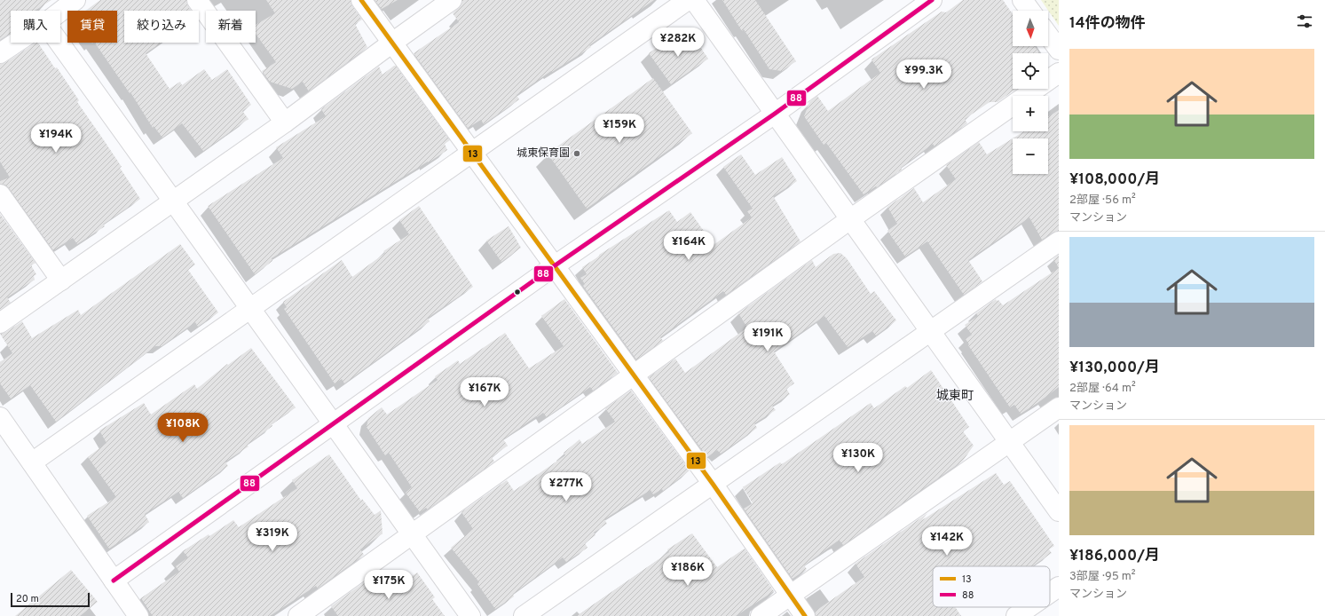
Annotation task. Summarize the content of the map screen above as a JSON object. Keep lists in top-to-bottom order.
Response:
{
  "districts": ["城東町"],
  "places": ["城東保育園"],
  "lines": ["transit line 13", "transit line 88"],
  "legend": ["13", "88"],
  "scale_bar": "20 m",
  "north": "bottom",
  "page": {
    "heading": "14件の物件",
    "map_buttons": ["+", "−"],
    "chip": [
      "購入",
      "賃貸",
      "絞り込み",
      "新着"
    ],
    "price": [
      "¥282K",
      "¥99.3K",
      "¥159K",
      "¥194K",
      "¥164K",
      "¥191K",
      "¥167K",
      "¥108K",
      "¥130K",
      "¥277K",
      "¥319K",
      "¥142K",
      "¥186K",
      "¥175K"
    ],
    "list": [
      {
        "name": "¥108,000/月",
        "note": "2部屋 · 56 m² · マンション"
      },
      {
        "name": "¥130,000/月",
        "note": "2部屋 · 64 m² · マンション"
      },
      {
        "name": "¥186,000/月",
        "note": "3部屋 · 95 m² · マンション"
      }
    ],
    "scale": "20 m"
  }
}
